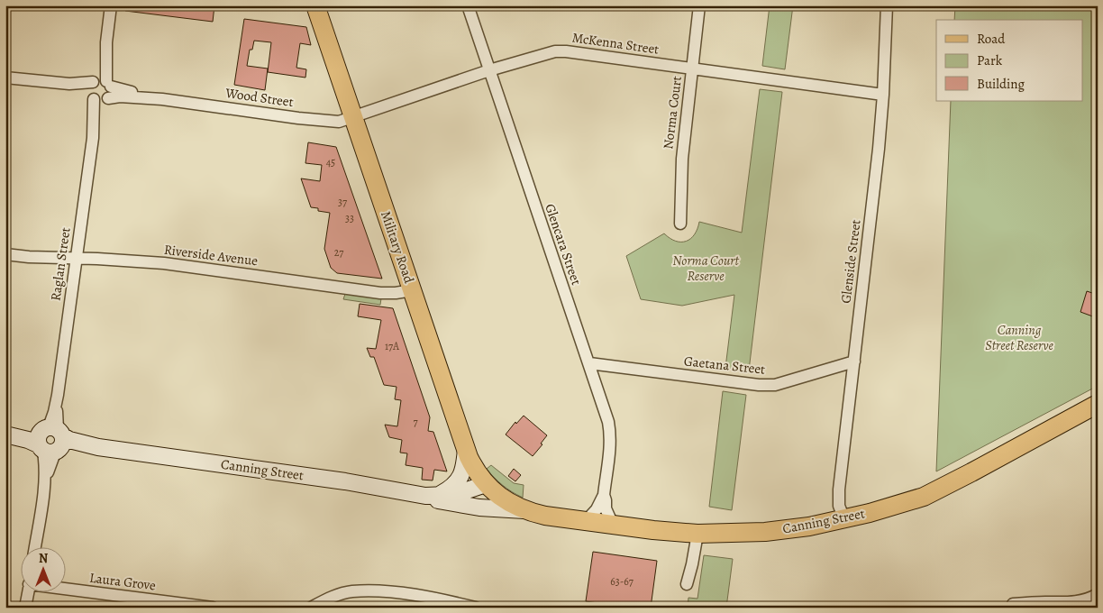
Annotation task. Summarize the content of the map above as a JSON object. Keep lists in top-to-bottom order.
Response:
{
  "streets": {
    "main road": ["Military Road", "Canning Street"],
    "street": [
      "McKenna Street",
      "Wood Street",
      "Norma Court",
      "Glencara Street",
      "Riverside Avenue",
      "Glenside Street",
      "Raglan Street",
      "Gaetana Street",
      "Laura Grove"
    ]
  },
  "crossings": [
    ["McKenna Street", "Wood Street"],
    ["McKenna Street", "Norma Court"],
    ["McKenna Street", "Glencara Street"],
    ["McKenna Street", "Military Road"],
    ["McKenna Street", "Glenside Street"],
    ["Wood Street", "Military Road"],
    ["Wood Street", "Raglan Street"],
    ["Glencara Street", "Gaetana Street"],
    ["Glencara Street", "Canning Street"],
    ["Military Road", "Riverside Avenue"],
    ["Military Road", "Canning Street"],
    ["Riverside Avenue", "Raglan Street"],
    ["Glenside Street", "Gaetana Street"],
    ["Glenside Street", "Canning Street"],
    ["Raglan Street", "Canning Street"]
  ],
  "parks": ["Norma Court Reserve", "Canning Street Reserve"],
  "house_numbers": [
    "45",
    "37",
    "33",
    "27",
    "17A",
    "7",
    "63-67"
  ],
  "legend": ["Road", "Park", "Building"],
  "north": "top"
}
